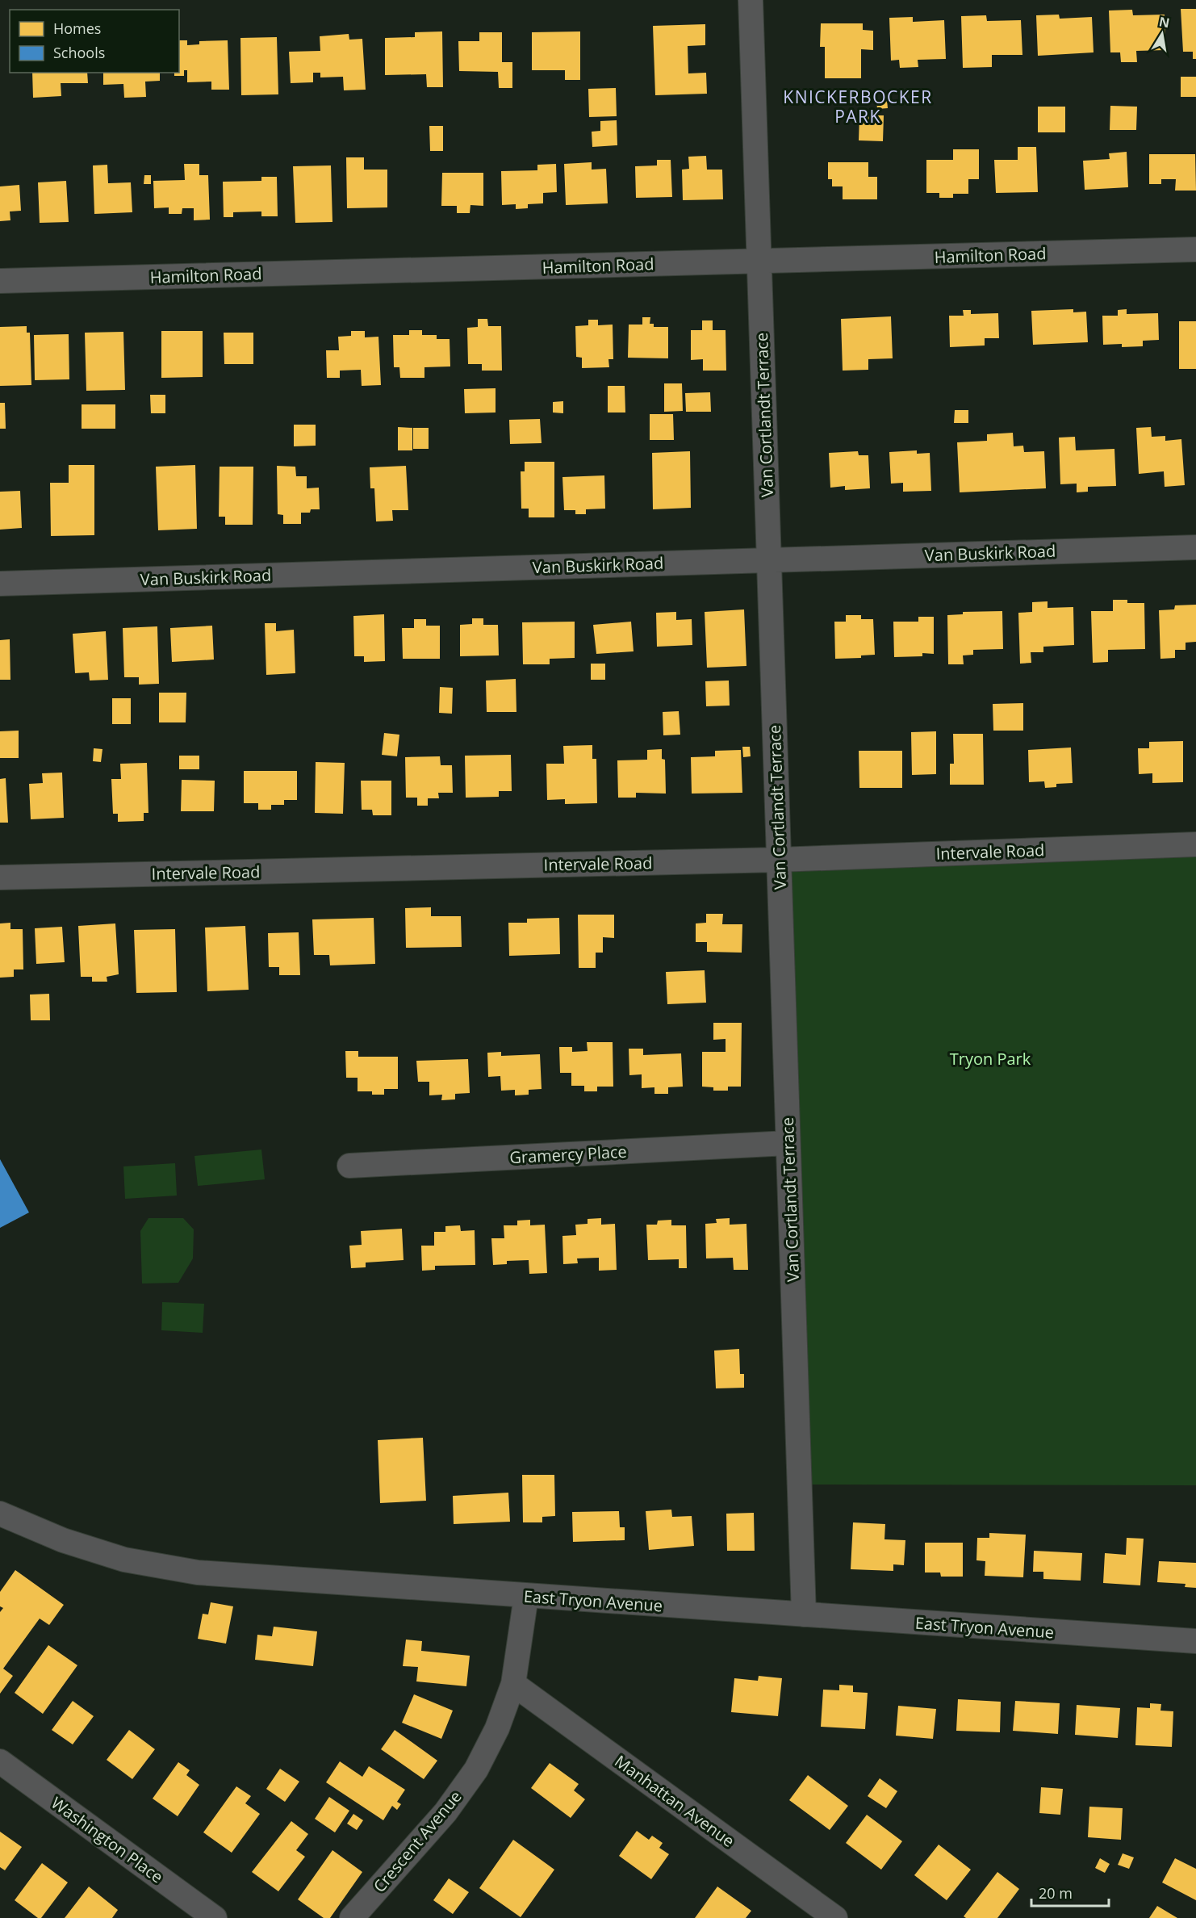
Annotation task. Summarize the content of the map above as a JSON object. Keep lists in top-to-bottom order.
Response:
{
  "streets": {
    "street": [
      "Hamilton Road",
      "Van Cortlandt Terrace",
      "Van Buskirk Road",
      "Intervale Road",
      "Gramercy Place",
      "East Tryon Avenue",
      "Manhattan Avenue",
      "Washington Place",
      "Crescent Avenue"
    ]
  },
  "crossings": [
    ["Hamilton Road", "Van Cortlandt Terrace"],
    ["Van Cortlandt Terrace", "Van Buskirk Road"],
    ["Van Cortlandt Terrace", "Intervale Road"],
    ["Van Cortlandt Terrace", "Gramercy Place"],
    ["Van Cortlandt Terrace", "East Tryon Avenue"],
    ["East Tryon Avenue", "Crescent Avenue"],
    ["Manhattan Avenue", "Crescent Avenue"]
  ],
  "districts": ["KNICKERBOCKER PARK"],
  "parks": ["Tryon Park"],
  "legend": ["Homes", "Schools"],
  "scale_bar": "20 m",
  "north": "top"
}
